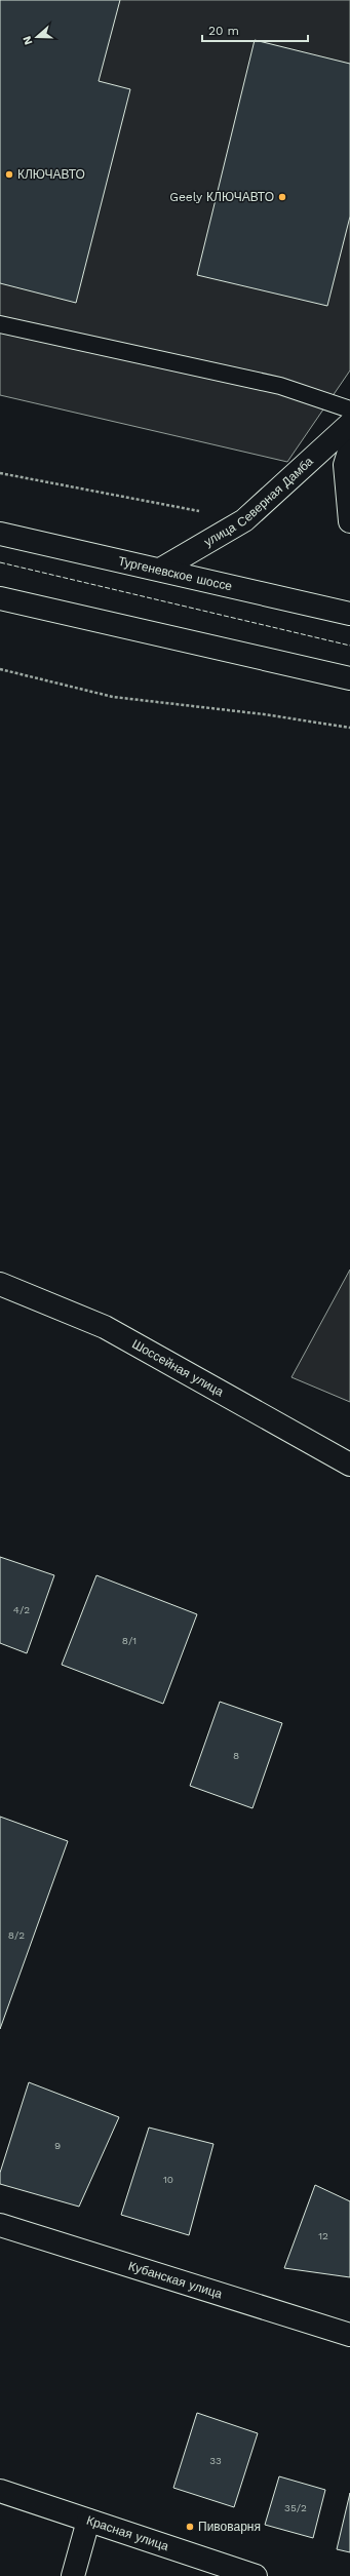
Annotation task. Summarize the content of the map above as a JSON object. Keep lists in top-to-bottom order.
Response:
{
  "streets": {
    "main road": [
      "улица Северная Дамба",
      "Тургеневское шоссе",
      "Шоссейная улица",
      "Кубанская улица",
      "Красная улица"
    ]
  },
  "crossings": [
    ["улица Северная Дамба", "Тургеневское шоссе"]
  ],
  "places": ["КЛЮЧАВТО", "Geely КЛЮЧАВТО", "Пивоварня"],
  "house_numbers": [
    "4/2",
    "8/1",
    "8",
    "8/2",
    "9",
    "10",
    "12",
    "33",
    "35/2"
  ],
  "scale_bar": "20 m",
  "north": "left"
}
